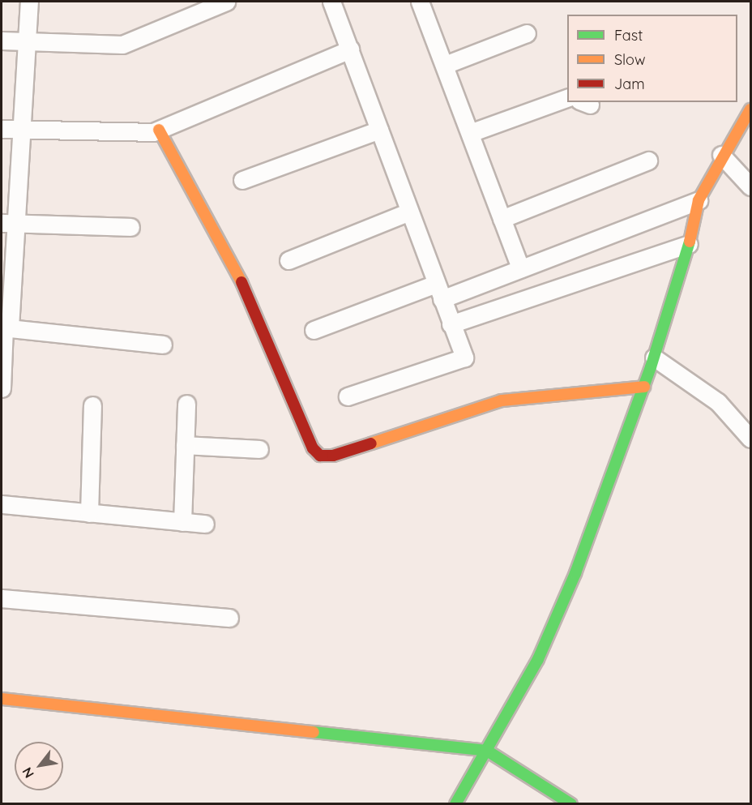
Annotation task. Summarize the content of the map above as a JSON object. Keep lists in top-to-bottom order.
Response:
{
  "legend": ["Fast", "Slow", "Jam"],
  "north": "bottom left"
}
